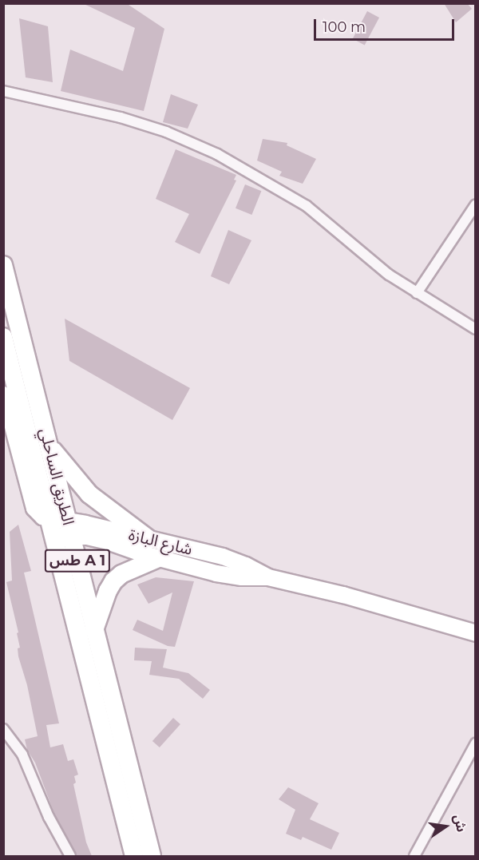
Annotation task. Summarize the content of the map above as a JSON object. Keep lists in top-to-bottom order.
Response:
{
  "streets": {
    "highway": ["الطريق الساحلي", "طس A 1"],
    "main road": ["شارع البازة"]
  },
  "crossings": [
    ["الطريق الساحلي", "شارع البازة"]
  ],
  "scale_bar": "100 m",
  "north": "right"
}
